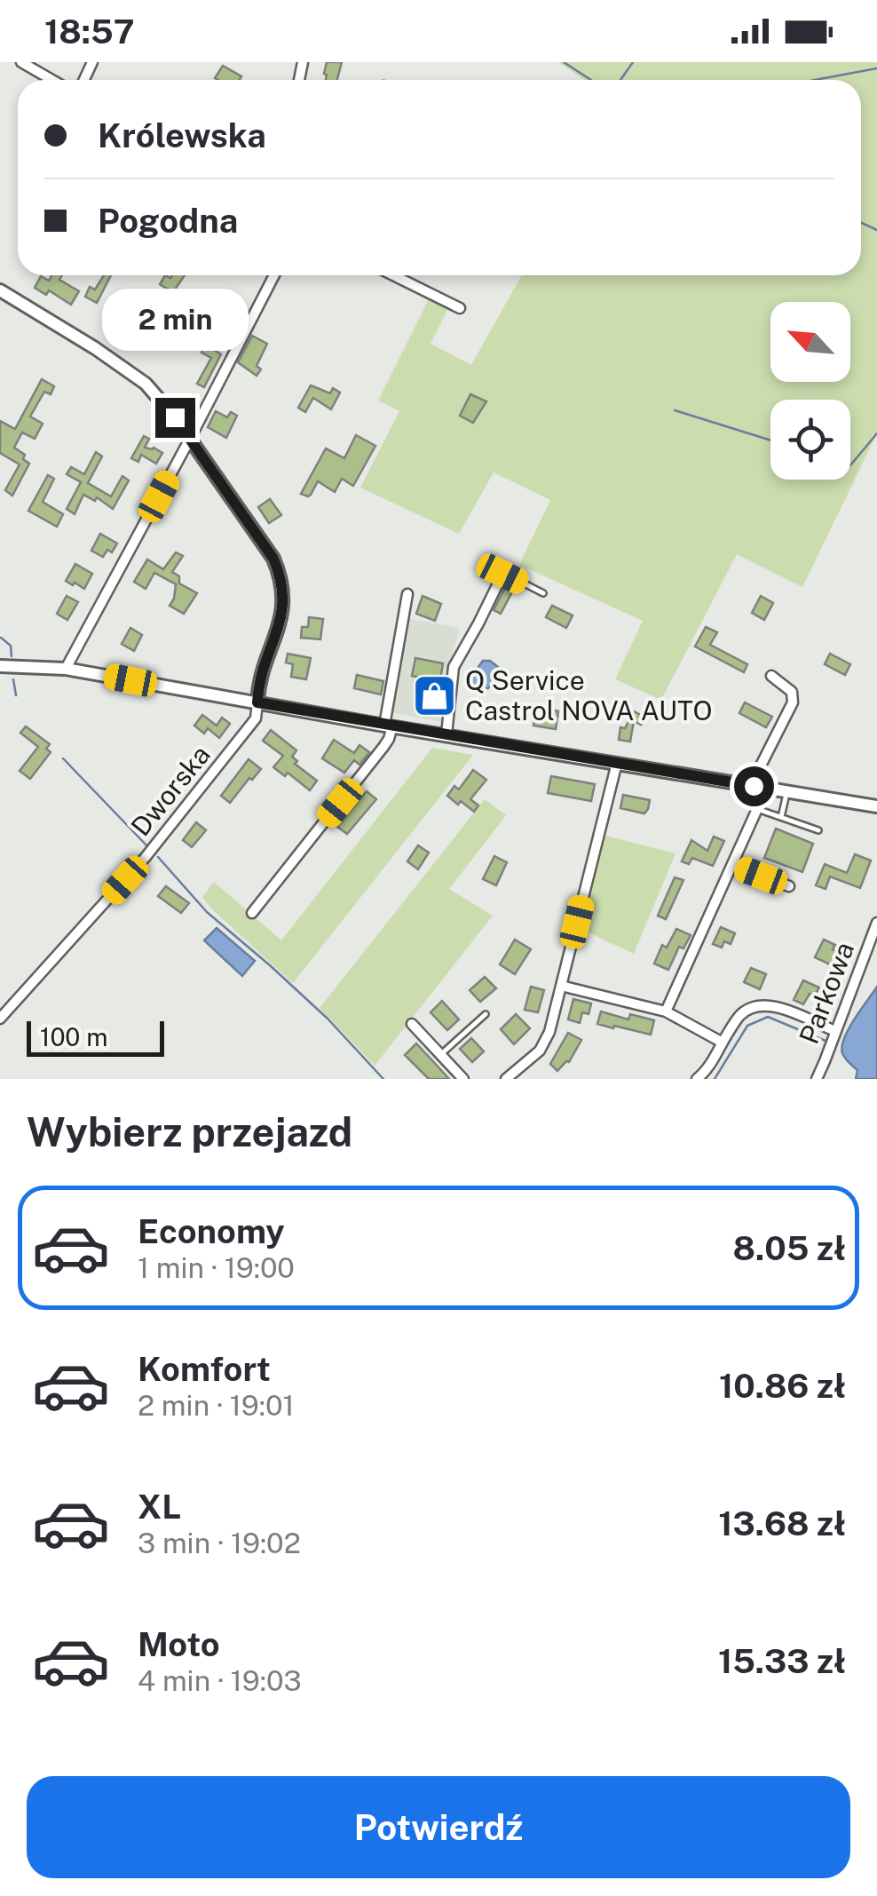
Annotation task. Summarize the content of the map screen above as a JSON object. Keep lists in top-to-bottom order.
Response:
{
  "streets": {
    "street": ["Dworska", "Parkowa"]
  },
  "places": {
    "shop": ["Q Service Castrol NOVA AUTO"]
  },
  "scale_bar": "100 m",
  "north": "top left",
  "page": {
    "status": "18:57",
    "banner": ["Królewska", "Pogodna"],
    "bubble": "2 min",
    "scale": "100 m",
    "heading": "Wybierz przejazd",
    "list": [
      {
        "name": "Economy",
        "note": "1 min · 19:00",
        "value": "8.05 zł"
      },
      {
        "name": "Komfort",
        "note": "2 min · 19:01",
        "value": "10.86 zł"
      },
      {
        "name": "XL",
        "note": "3 min · 19:02",
        "value": "13.68 zł"
      },
      {
        "name": "Moto",
        "note": "4 min · 19:03",
        "value": "15.33 zł"
      }
    ],
    "buttons": "Potwierdź"
  }
}
